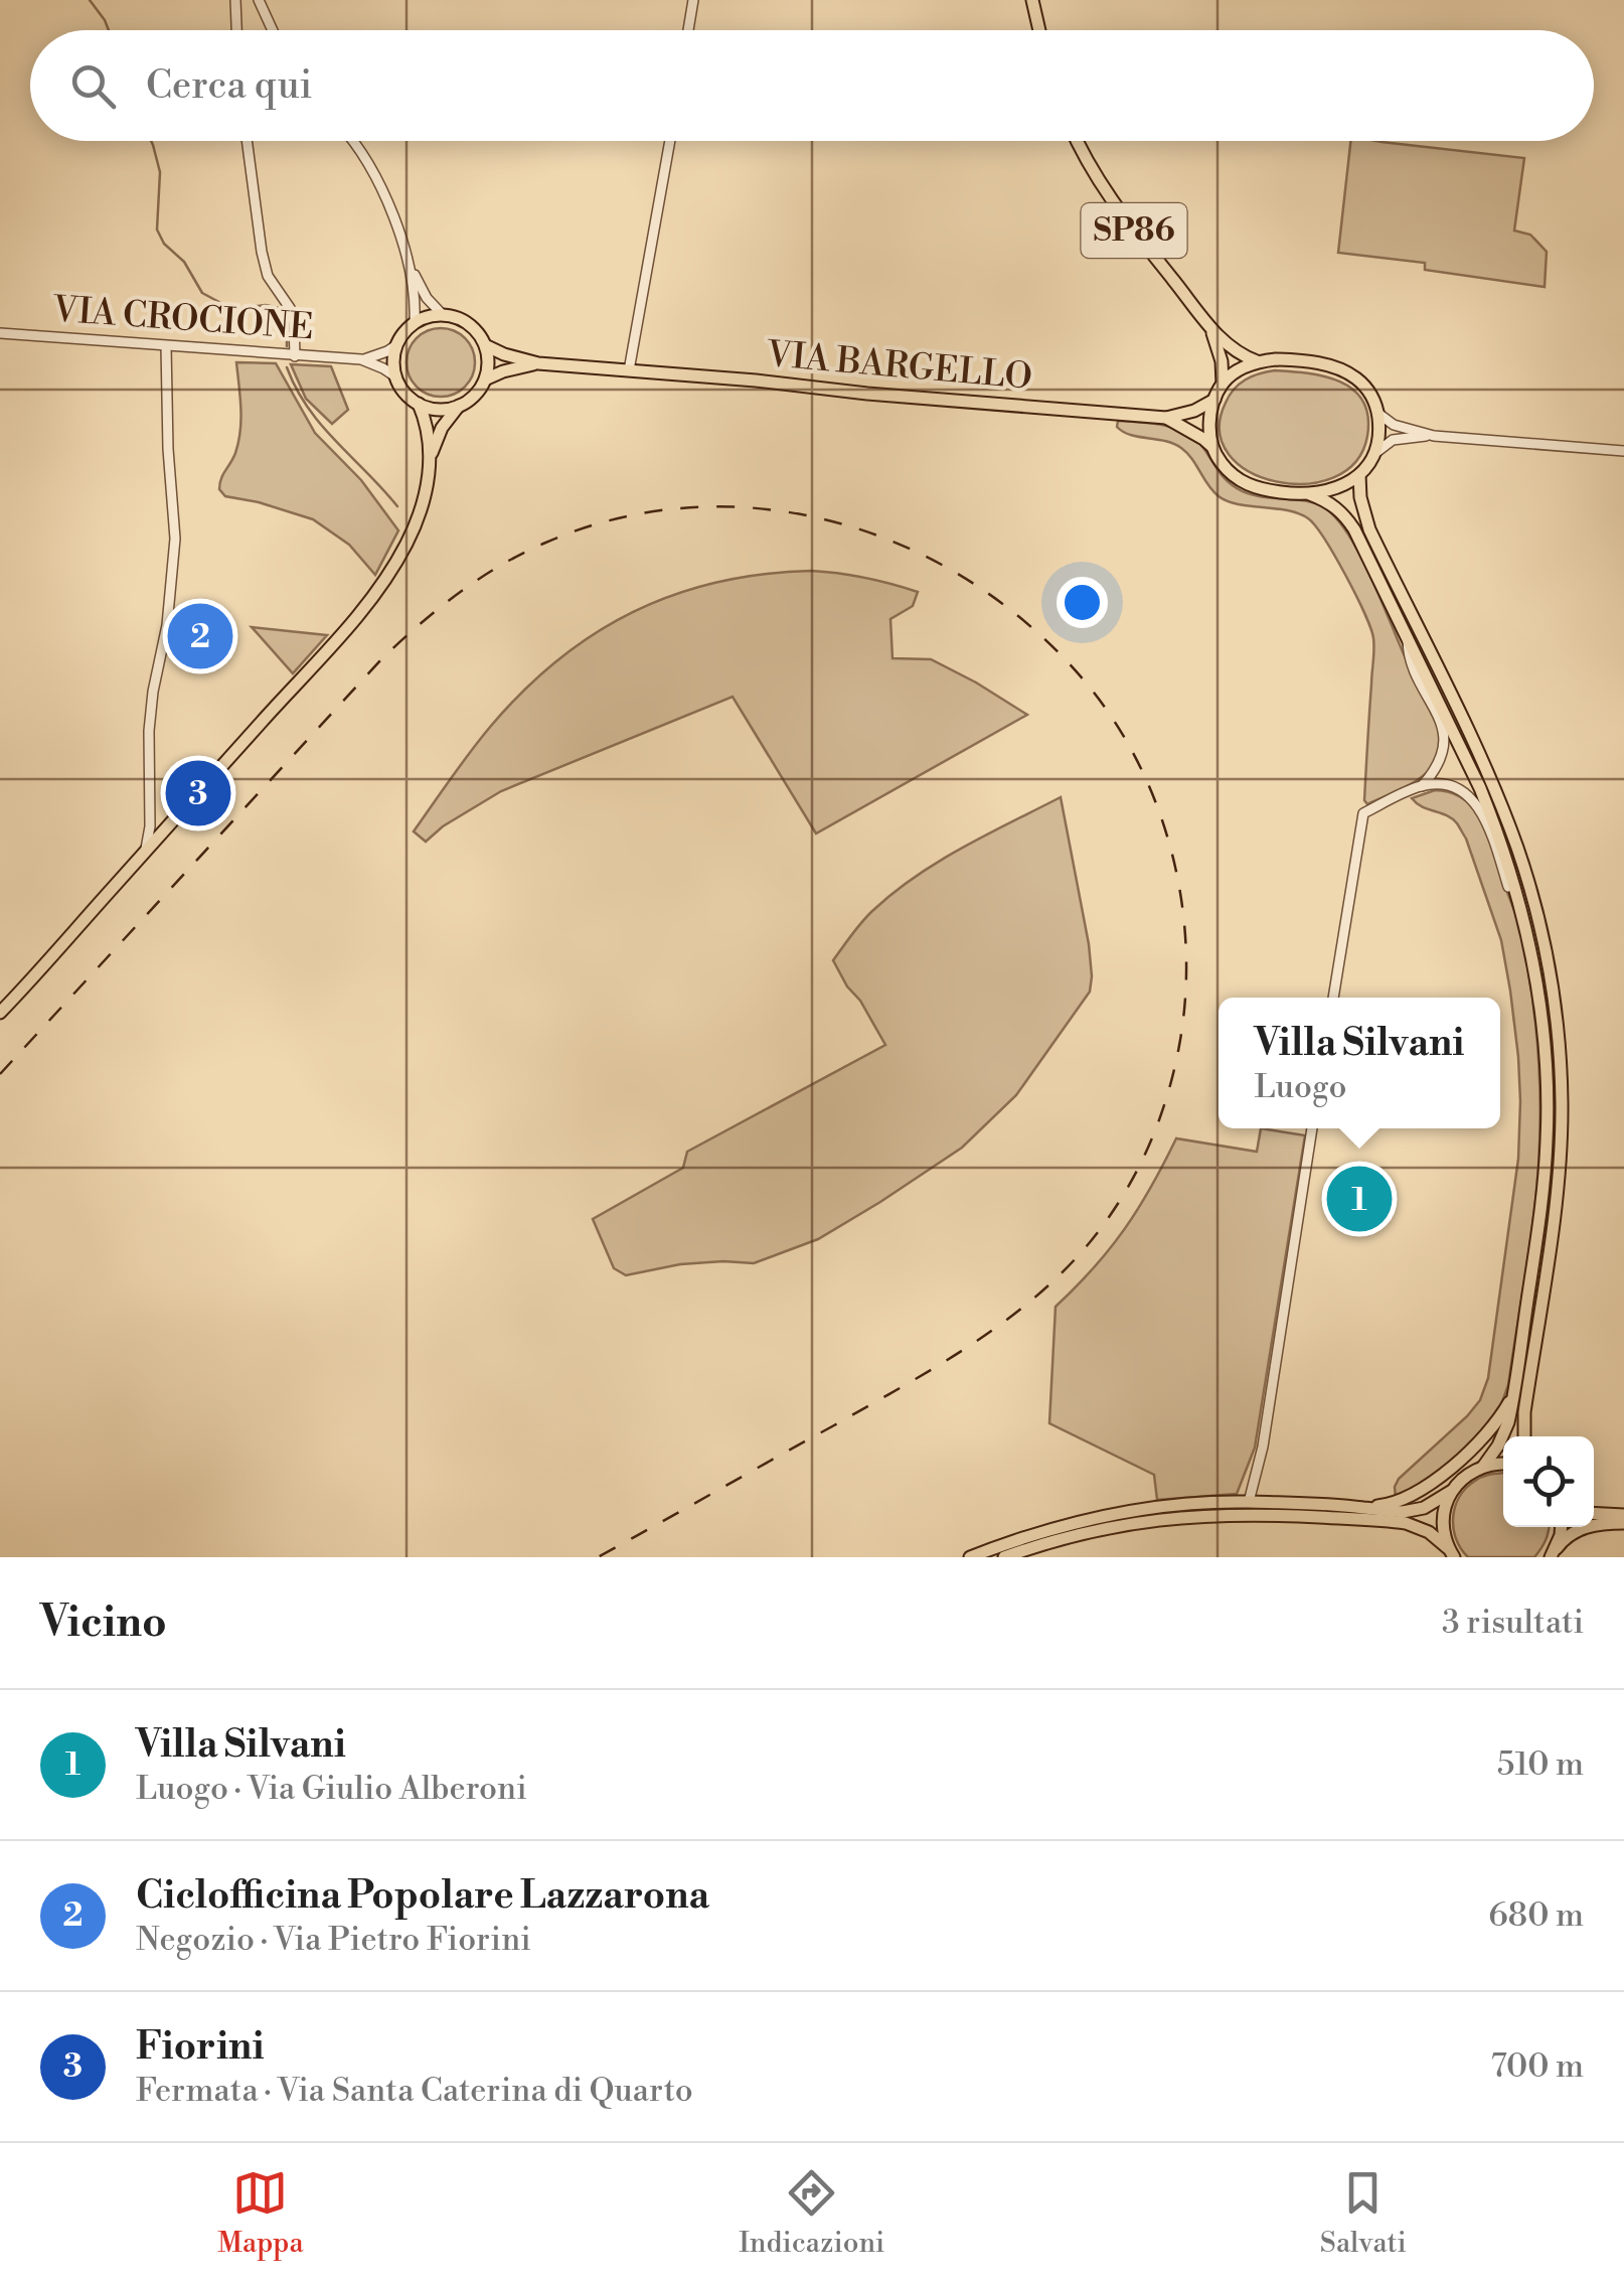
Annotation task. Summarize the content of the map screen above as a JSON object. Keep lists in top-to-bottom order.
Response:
{
  "streets": {
    "main road": ["SP86", "VIA BARGELLO"],
    "street": ["VIA CROCIONE"]
  },
  "crossings": [
    ["SP86", "VIA BARGELLO"]
  ],
  "page": {
    "search": "Cerca qui",
    "pins": ["2", "3", "1"],
    "popup": ["Villa Silvani", "Luogo"],
    "heading": ["Vicino", "3 risultati"],
    "list": [
      {
        "mark": "1",
        "name": "Villa Silvani",
        "note": "Luogo · Via Giulio Alberoni",
        "value": "510 m"
      },
      {
        "mark": "2",
        "name": "Ciclofficina Popolare Lazzarona",
        "note": "Negozio · Via Pietro Fiorini",
        "value": "680 m"
      },
      {
        "mark": "3",
        "name": "Fiorini",
        "note": "Fermata · Via Santa Caterina di Quarto",
        "value": "700 m"
      }
    ],
    "nav": ["Mappa", "Indicazioni", "Salvati"]
  }
}
